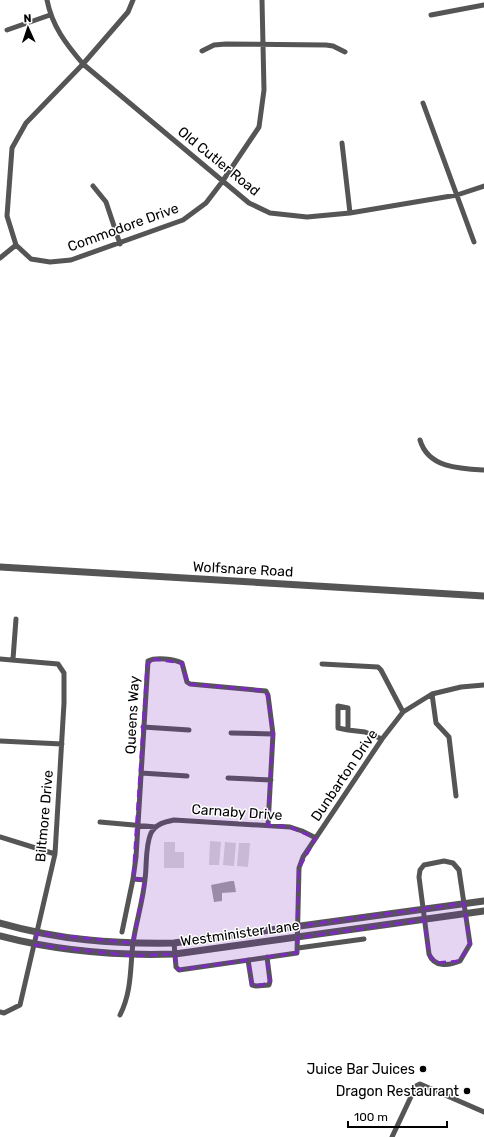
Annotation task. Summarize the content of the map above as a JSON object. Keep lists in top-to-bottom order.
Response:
{
  "streets": {
    "street": [
      "Old Cutler Road",
      "Commodore Drive",
      "Wolfsnare Road",
      "Queens Way",
      "Dunbarton Drive",
      "Carnaby Drive",
      "Biltmore Drive",
      "Westminister Lane"
    ]
  },
  "crossings": [
    ["Old Cutler Road", "Commodore Drive"],
    ["Queens Way", "Carnaby Drive"],
    ["Dunbarton Drive", "Carnaby Drive"],
    ["Dunbarton Drive", "Westminister Lane"],
    ["Biltmore Drive", "Westminister Lane"]
  ],
  "places": ["Juice Bar Juices", "Dragon Restaurant"],
  "scale_bar": "100 m",
  "north": "top"
}
